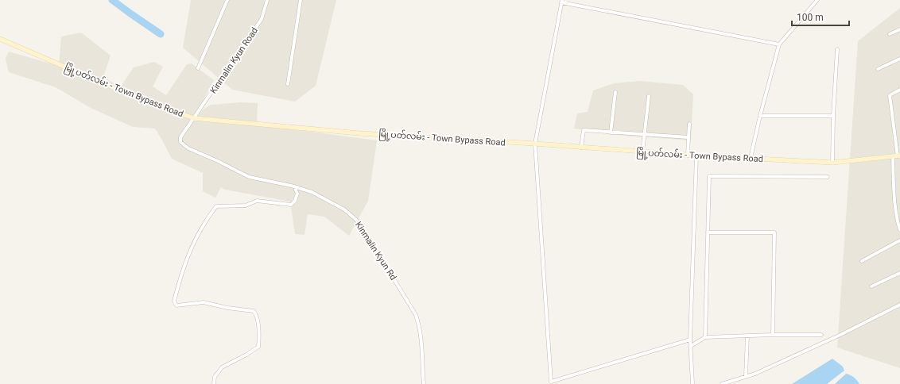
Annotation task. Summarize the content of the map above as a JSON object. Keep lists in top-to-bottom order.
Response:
{
  "streets": {
    "main road": ["မြို့ပတ်လမ်း - Town Bypass Road"],
    "street": ["Kinmalin Kyun Road", "Kinmalin Kyun Rd"]
  },
  "crossings": [
    ["Kinmalin Kyun Road", "မြို့ပတ်လမ်း - Town Bypass Road"],
    ["Kinmalin Kyun Road", "Kinmalin Kyun Rd"],
    ["မြို့ပတ်လမ်း - Town Bypass Road", "Kinmalin Kyun Rd"]
  ],
  "scale_bar": "100 m"
}
